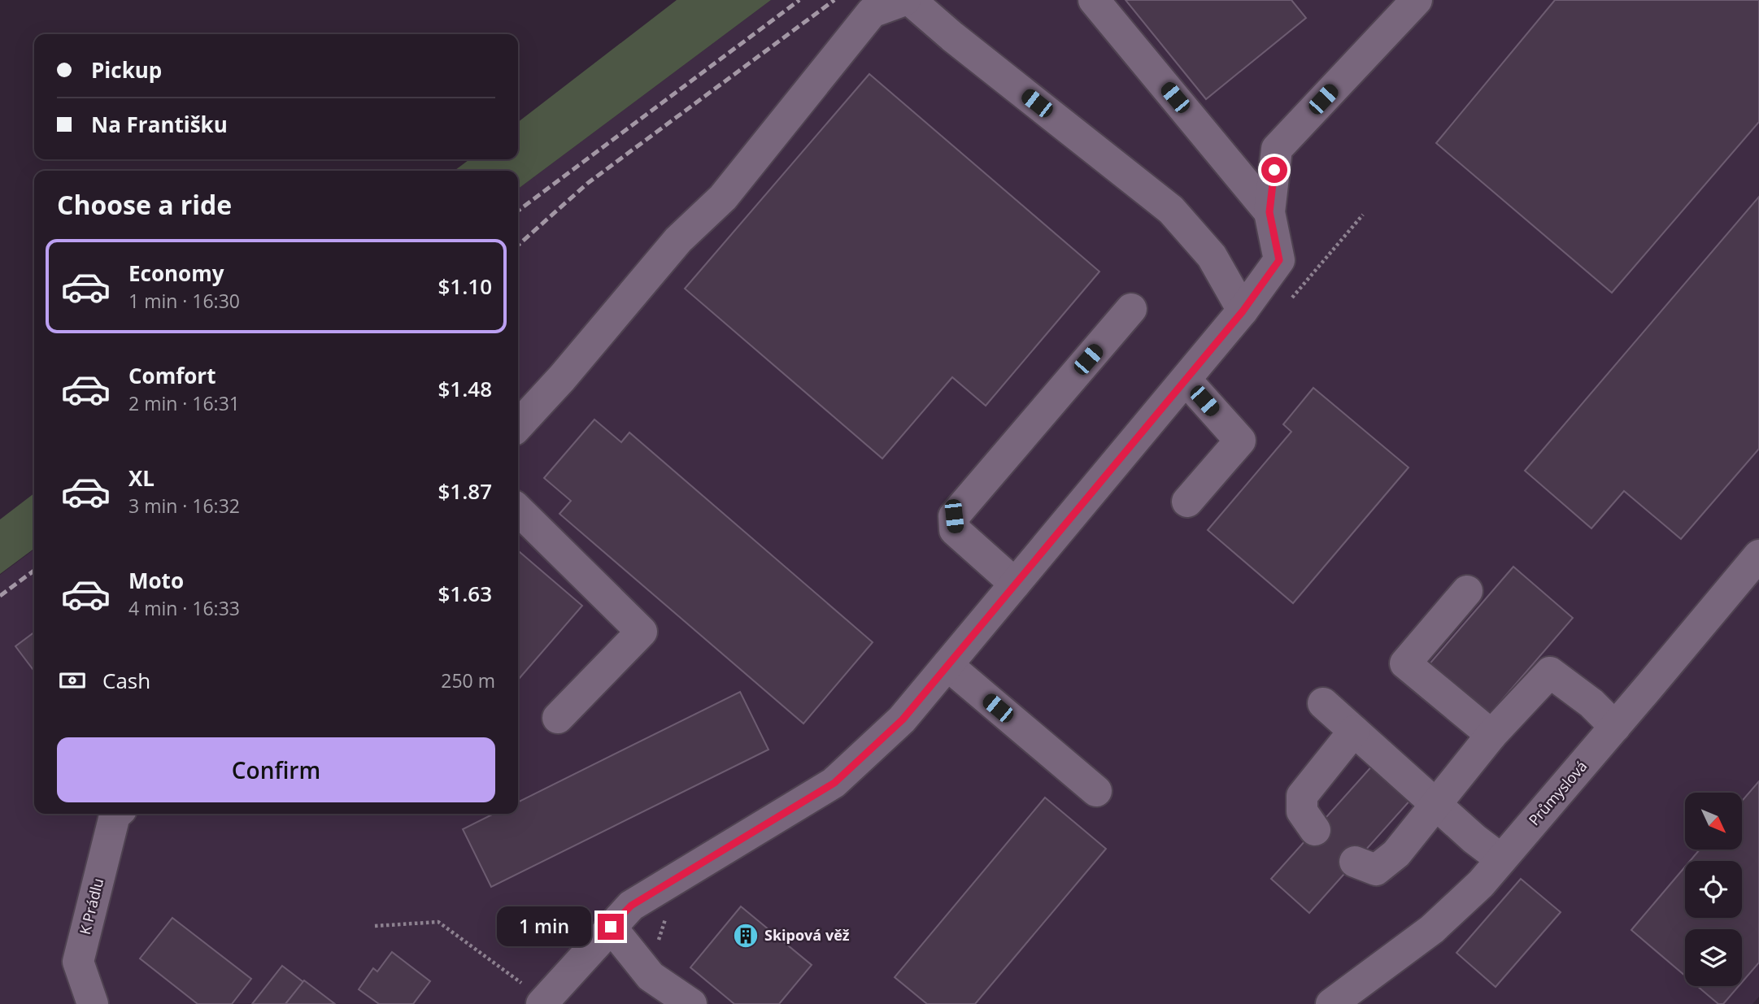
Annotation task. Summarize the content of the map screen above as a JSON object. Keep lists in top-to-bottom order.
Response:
{
  "streets": {
    "street": ["Průmyslová", "K Prádlu"]
  },
  "places": {
    "building": ["Skipová věž"]
  },
  "north": "bottom right",
  "page": {
    "banner": ["Pickup", "Na Františku"],
    "heading": "Choose a ride",
    "list": [
      {
        "name": "Economy",
        "note": "1 min · 16:30",
        "value": "$1.10"
      },
      {
        "name": "Comfort",
        "note": "2 min · 16:31",
        "value": "$1.48"
      },
      {
        "name": "XL",
        "note": "3 min · 16:32",
        "value": "$1.87"
      },
      {
        "name": "Moto",
        "note": "4 min · 16:33",
        "value": "$1.63"
      }
    ],
    "pay": ["Cash", "250 m"],
    "buttons": "Confirm",
    "bubble": "1 min"
  }
}
